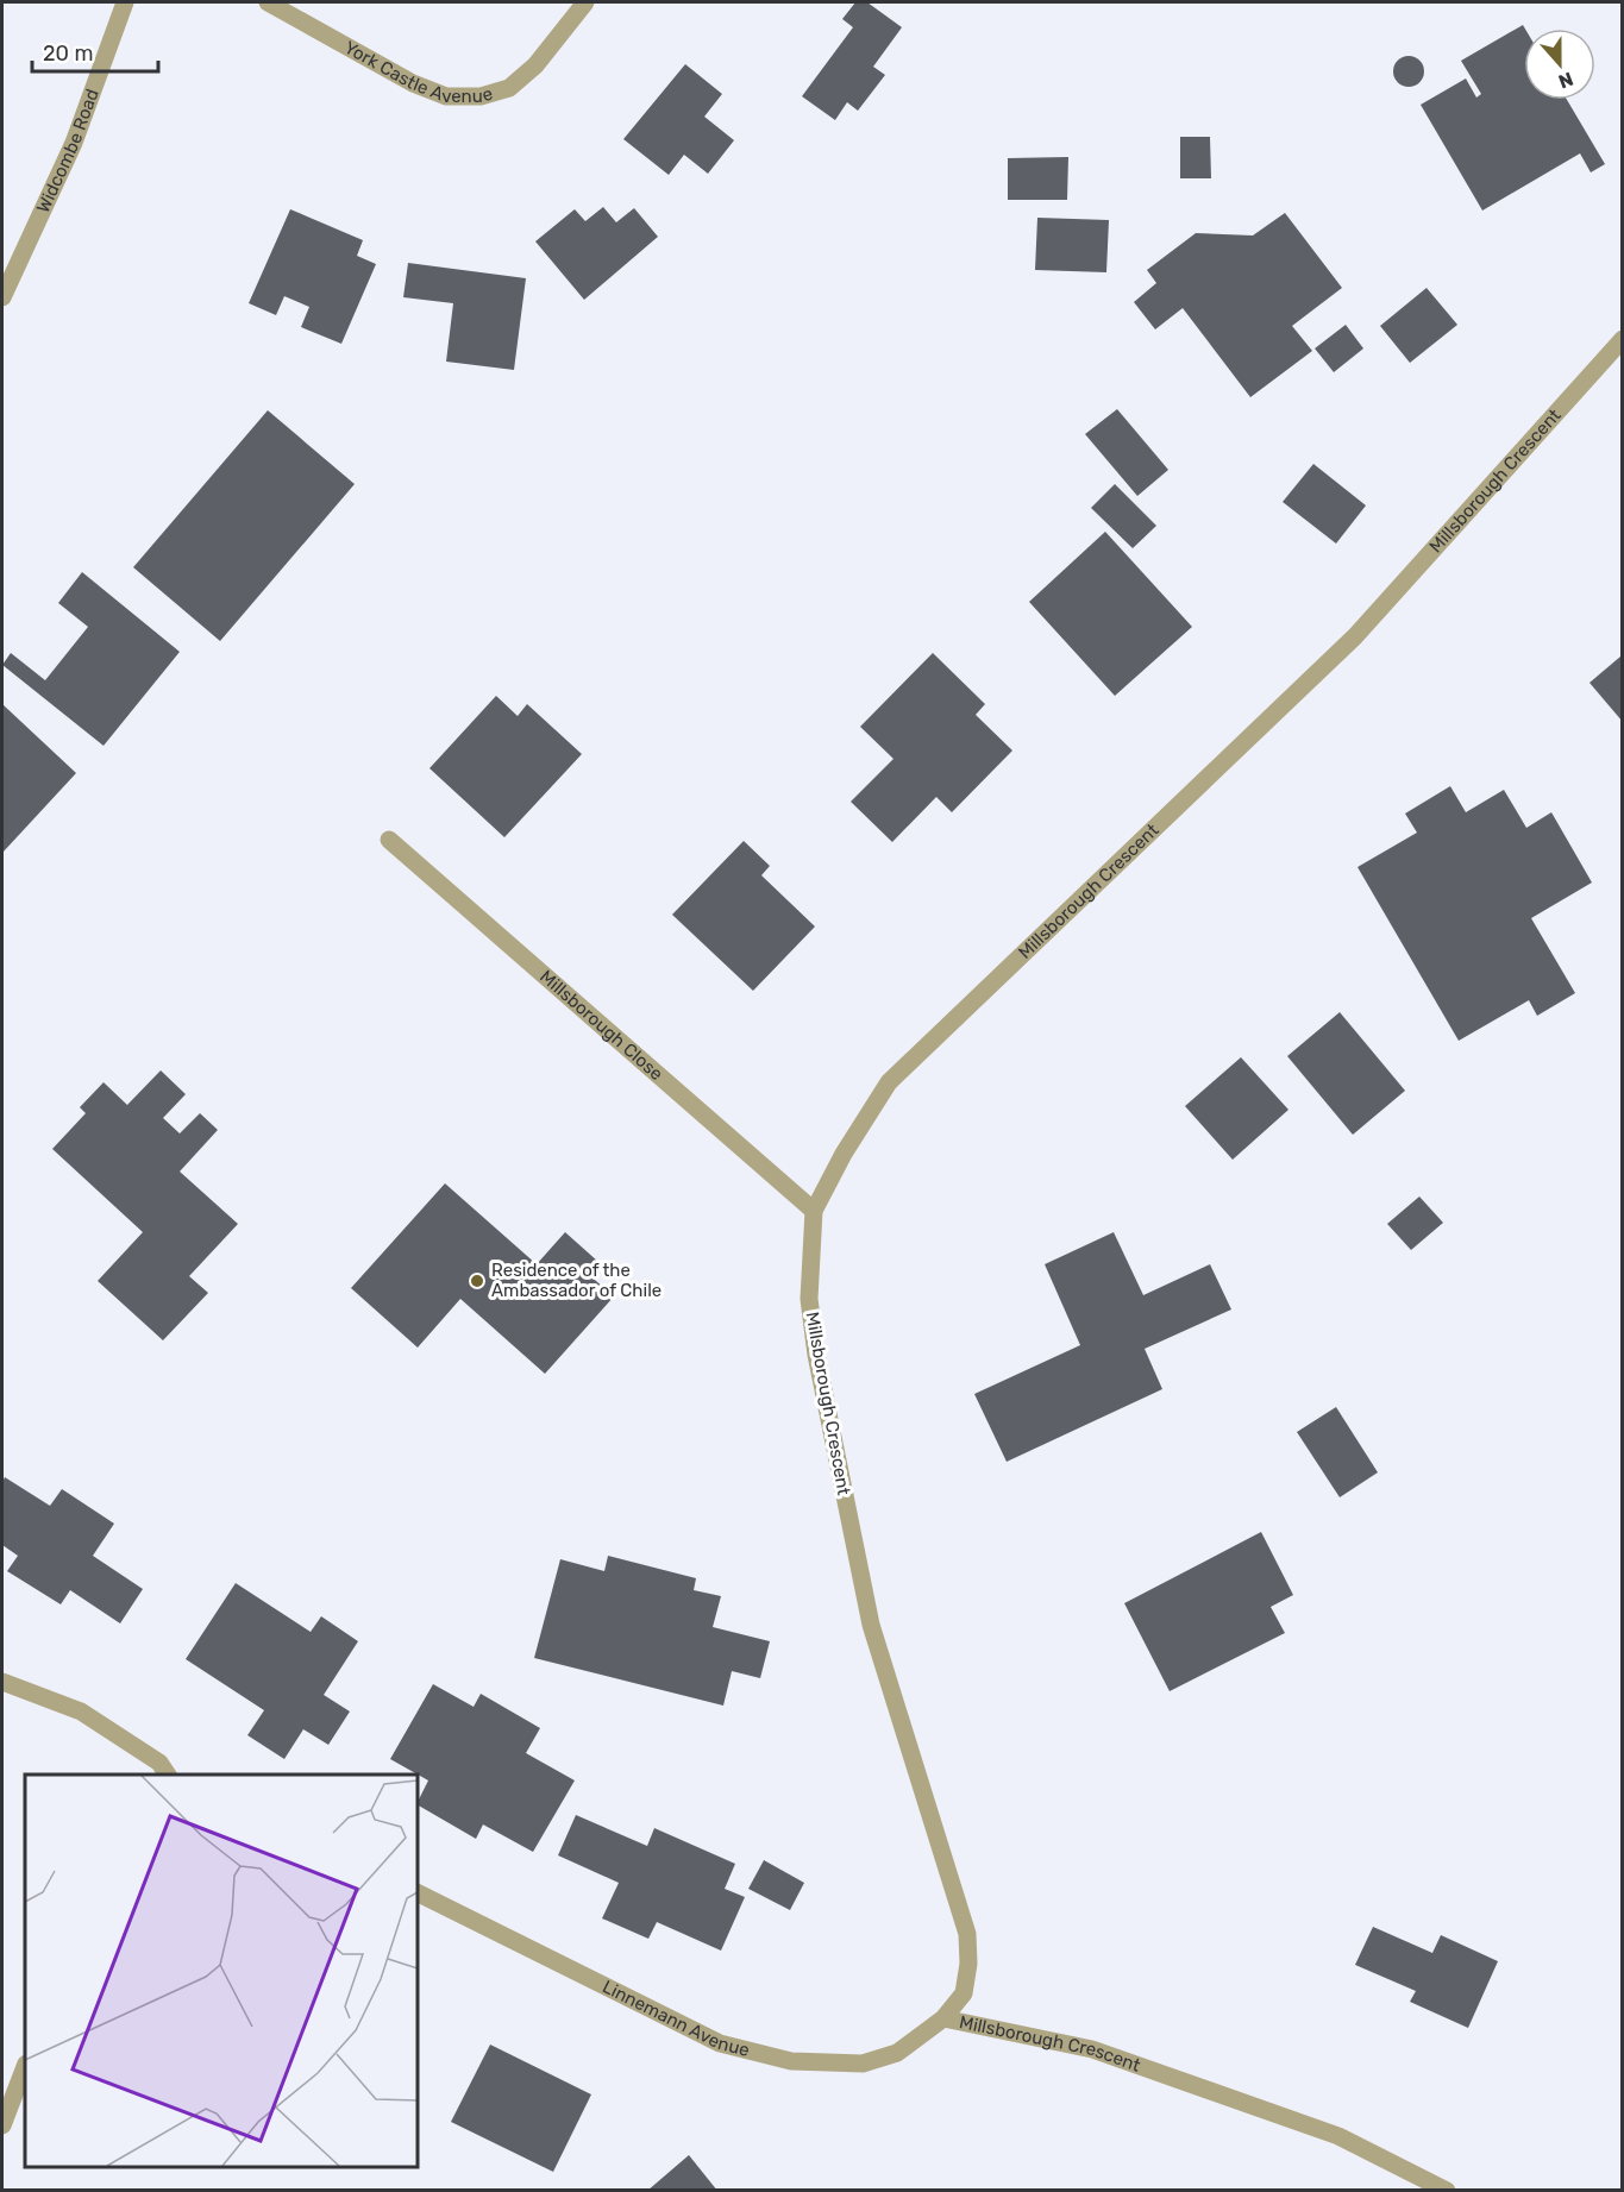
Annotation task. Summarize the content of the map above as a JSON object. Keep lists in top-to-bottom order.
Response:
{
  "streets": {
    "street": [
      "York Castle Avenue",
      "Widcombe Road",
      "Millsborough Crescent",
      "Millsborough Close",
      "Linnemann Avenue"
    ]
  },
  "crossings": [
    ["Millsborough Crescent", "Millsborough Close"],
    ["Millsborough Crescent", "Linnemann Avenue"]
  ],
  "places": ["Residence of the Ambassador of Chile"],
  "scale_bar": "20 m",
  "north": "bottom"
}
